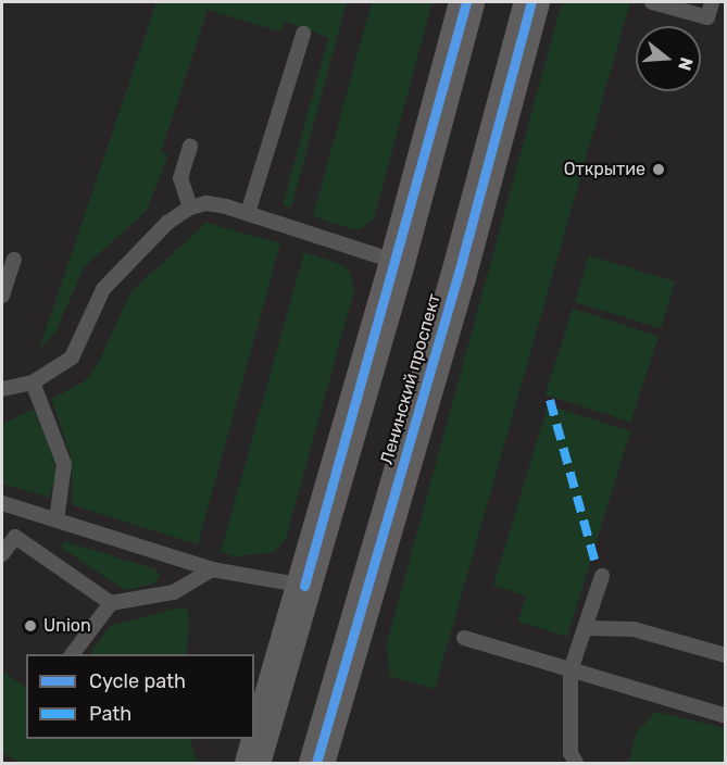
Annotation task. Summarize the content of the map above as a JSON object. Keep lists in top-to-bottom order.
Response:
{
  "streets": {
    "main road": ["Ленинский проспект"]
  },
  "places": ["Открытие", "Union"],
  "legend": ["Cycle path", "Path"],
  "north": "right"
}
